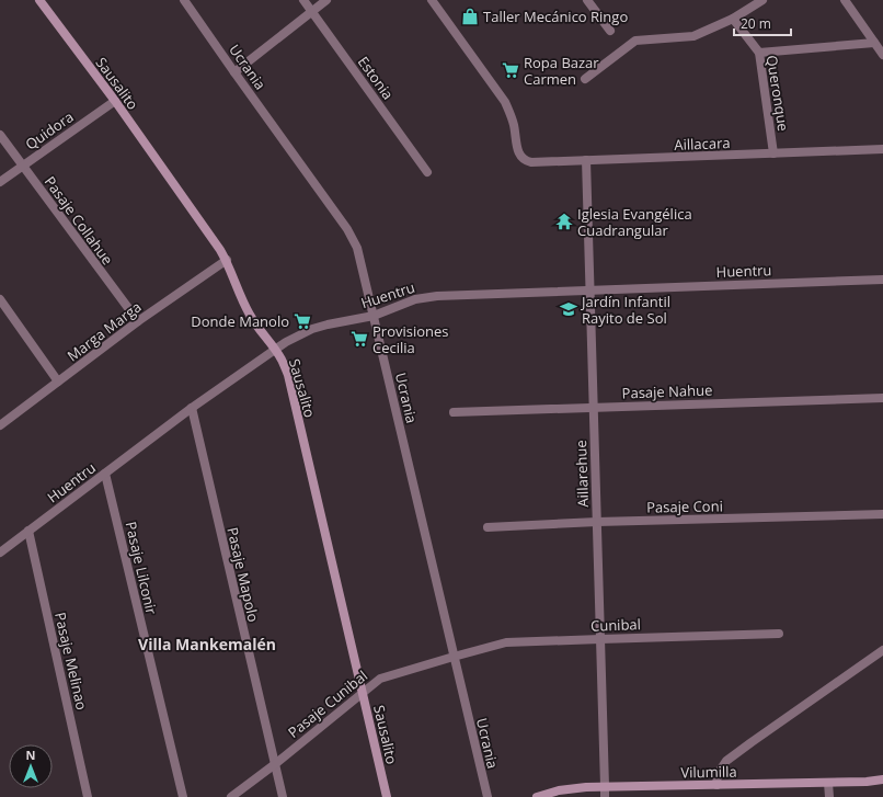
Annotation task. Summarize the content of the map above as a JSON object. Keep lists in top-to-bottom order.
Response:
{
  "streets": {
    "street": [
      "Ucrania",
      "Estonia",
      "Sausalito",
      "Queronque",
      "Quidora",
      "Aillacara",
      "Pasaje Collahue",
      "Huentru",
      "Marga Marga",
      "Pasaje Nahue",
      "Aillarehue",
      "Pasaje Coni",
      "Pasaje Lilconir",
      "Pasaje Mapolo",
      "Cunibal",
      "Pasaje Melinao",
      "Pasaje Cunibal",
      "Vilumilla"
    ]
  },
  "crossings": [
    ["Ucrania", "Huentru"],
    ["Ucrania", "Cunibal"],
    ["Ucrania", "Pasaje Cunibal"],
    ["Sausalito", "Quidora"],
    ["Sausalito", "Huentru"],
    ["Sausalito", "Marga Marga"],
    ["Sausalito", "Pasaje Cunibal"],
    ["Queronque", "Aillacara"],
    ["Quidora", "Pasaje Collahue"],
    ["Aillacara", "Aillarehue"],
    ["Pasaje Collahue", "Marga Marga"],
    ["Huentru", "Aillarehue"],
    ["Huentru", "Pasaje Lilconir"],
    ["Huentru", "Pasaje Mapolo"],
    ["Huentru", "Pasaje Melinao"],
    ["Pasaje Nahue", "Aillarehue"],
    ["Aillarehue", "Pasaje Coni"],
    ["Aillarehue", "Cunibal"],
    ["Aillarehue", "Vilumilla"],
    ["Pasaje Mapolo", "Pasaje Cunibal"],
    ["Cunibal", "Pasaje Cunibal"]
  ],
  "districts": ["Villa Mankemalén"],
  "places": {
    "shop": ["Taller Mecánico Ringo"],
    "supermarket": ["Ropa Bazar Carmen", "Donde Manolo", "Provisiones Cecilia"],
    "temple": ["Iglesia Evangélica Cuadrangular"],
    "school or university": ["Jardín Infantil Rayito de Sol"]
  },
  "scale_bar": "20 m",
  "north": "top"
}
